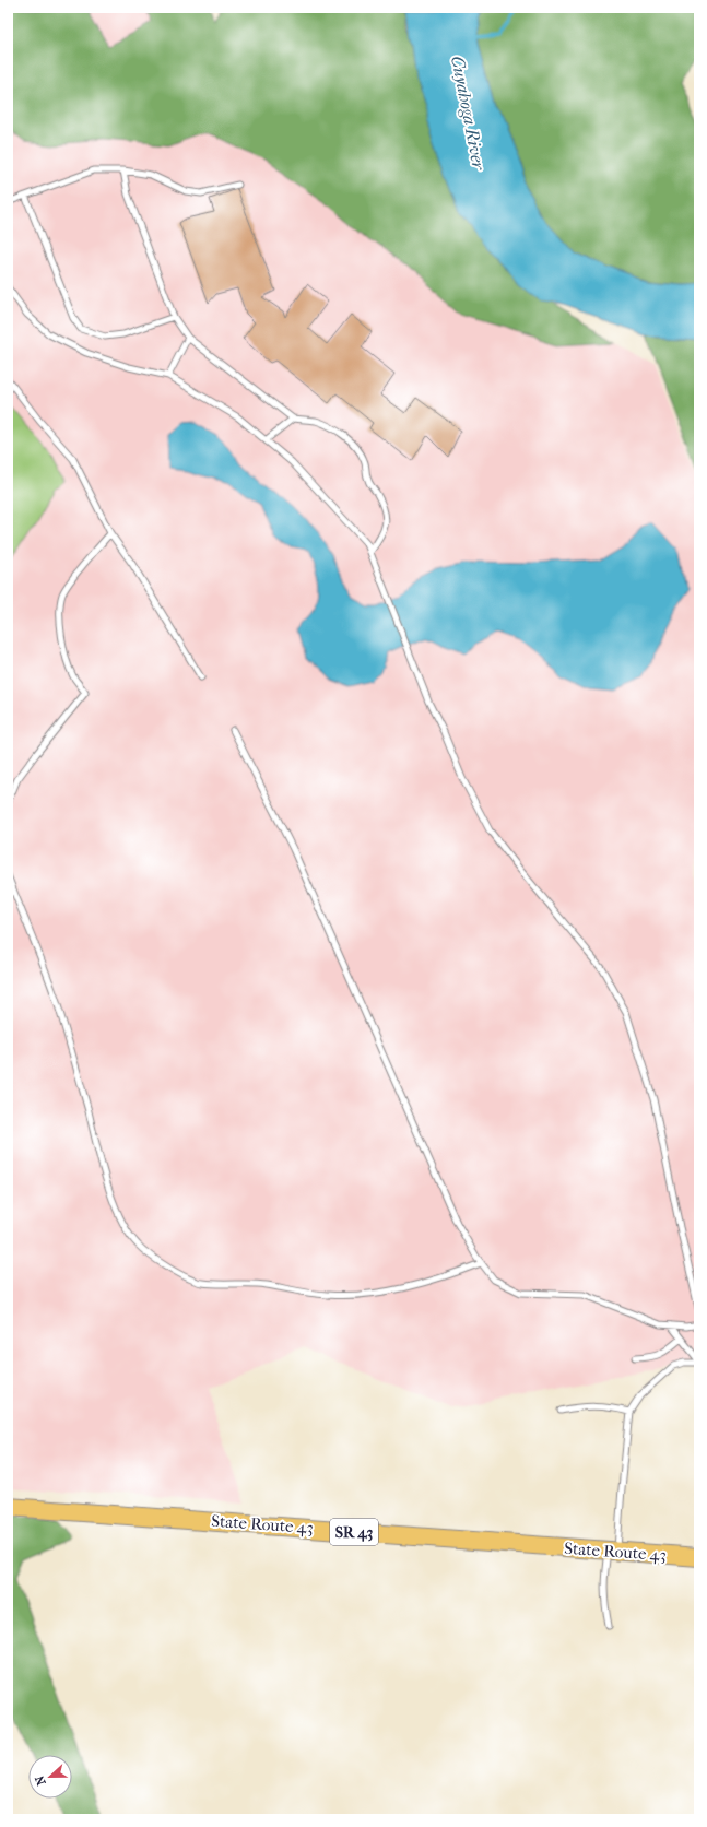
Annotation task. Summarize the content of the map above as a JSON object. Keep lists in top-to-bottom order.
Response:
{
  "streets": {
    "main road": ["State Route 43", "SR 43"]
  },
  "water": ["Cuyahoga River"],
  "north": "left"
}
